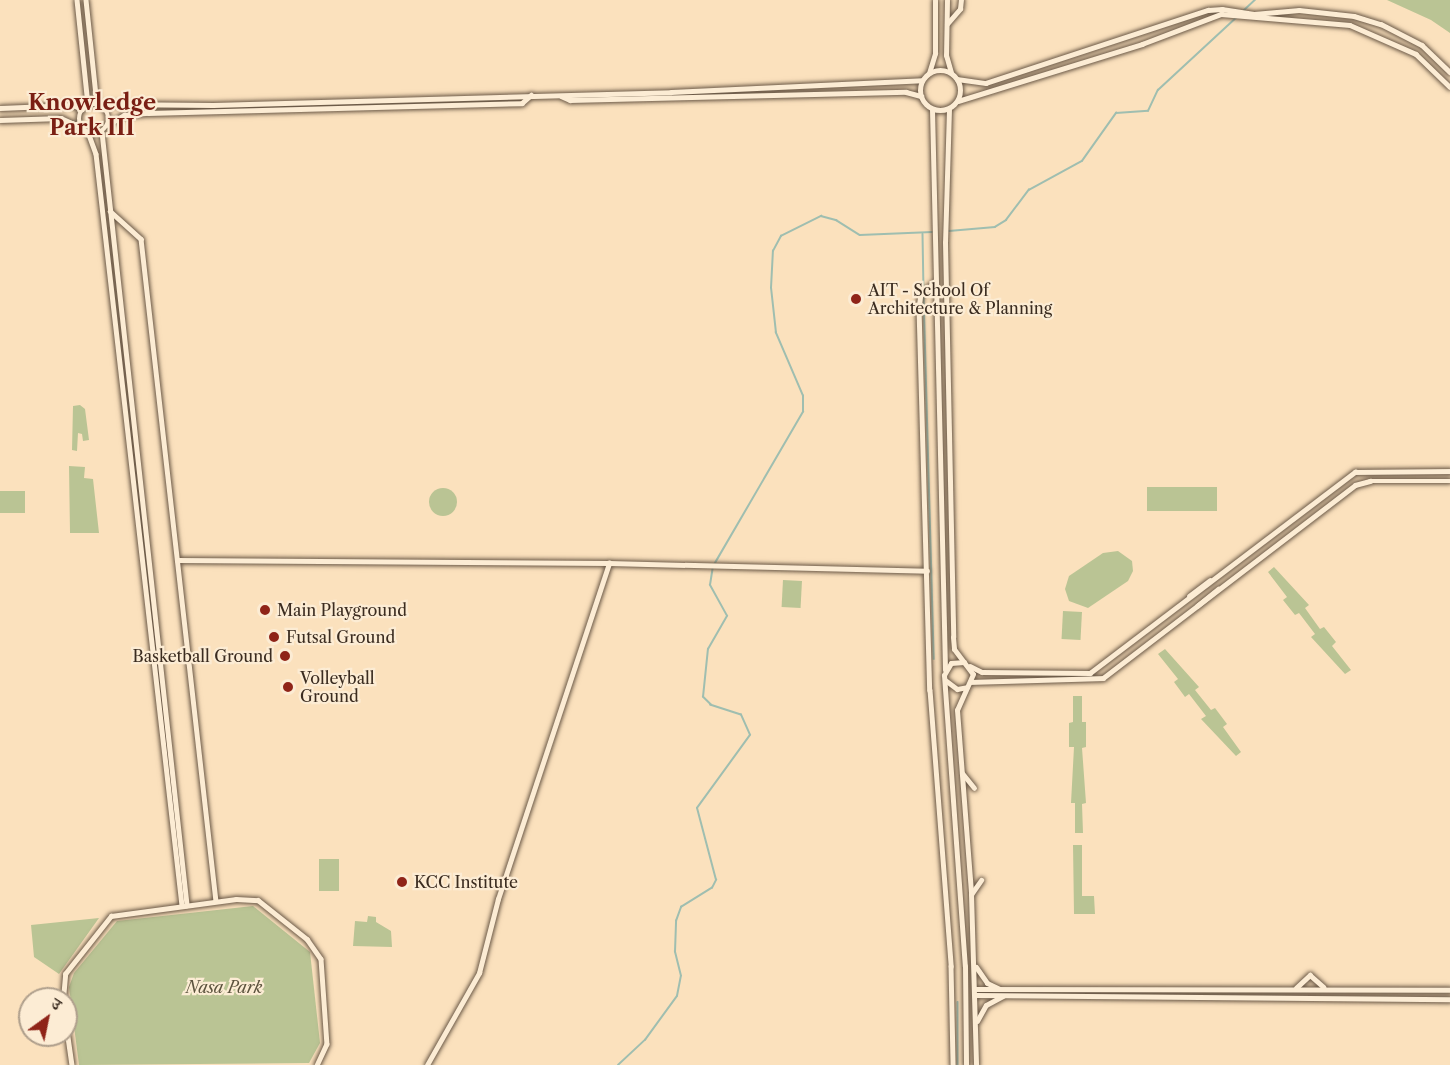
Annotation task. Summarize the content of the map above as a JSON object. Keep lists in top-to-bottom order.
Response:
{
  "districts": ["Knowledge Park III"],
  "parks": ["Nasa Park"],
  "places": [
    "AIT - School Of Architecture & Planning",
    "Main Playground",
    "Futsal Ground",
    "Basketball Ground",
    "Volleyball Ground",
    "KCC Institute"
  ],
  "north": "top right"
}
